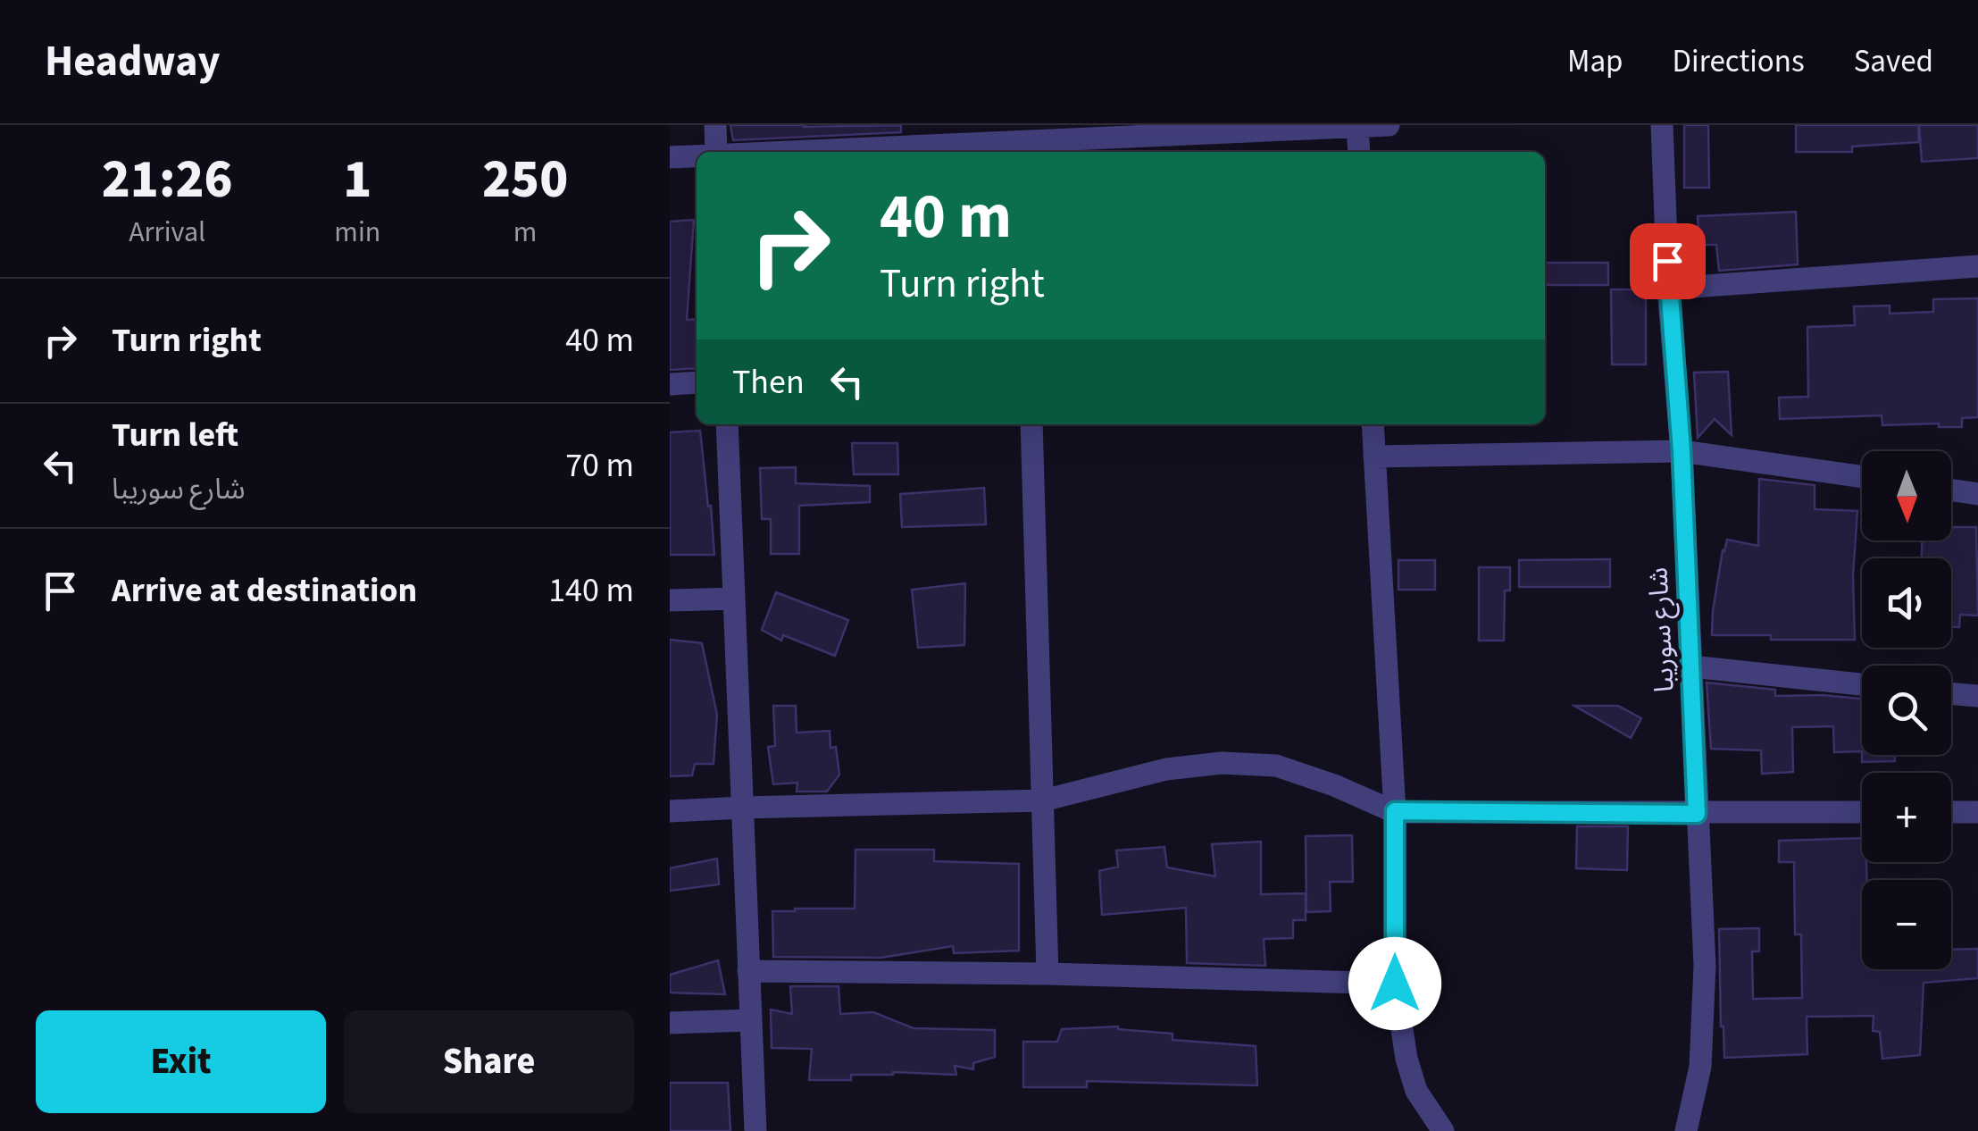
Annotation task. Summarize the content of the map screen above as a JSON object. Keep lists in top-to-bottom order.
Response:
{
  "streets": {
    "street": ["شارع سوريبا"]
  },
  "north": "bottom",
  "page": {
    "header": "Headway",
    "nav": ["Map", "Directions", "Saved"],
    "eta": [
      "21:26",
      "Arrival",
      "1",
      "min",
      "250",
      "m"
    ],
    "turn": ["40 m", "Turn right"],
    "list": [
      {
        "name": "Turn right",
        "value": "40 m"
      },
      {
        "name": "Turn left",
        "note": "شارع سوريبا",
        "value": "70 m"
      },
      {
        "name": "Arrive at destination",
        "value": "140 m"
      }
    ],
    "then": "Then",
    "map_buttons": ["+", "−"],
    "buttons": ["Exit", "Share"]
  }
}
